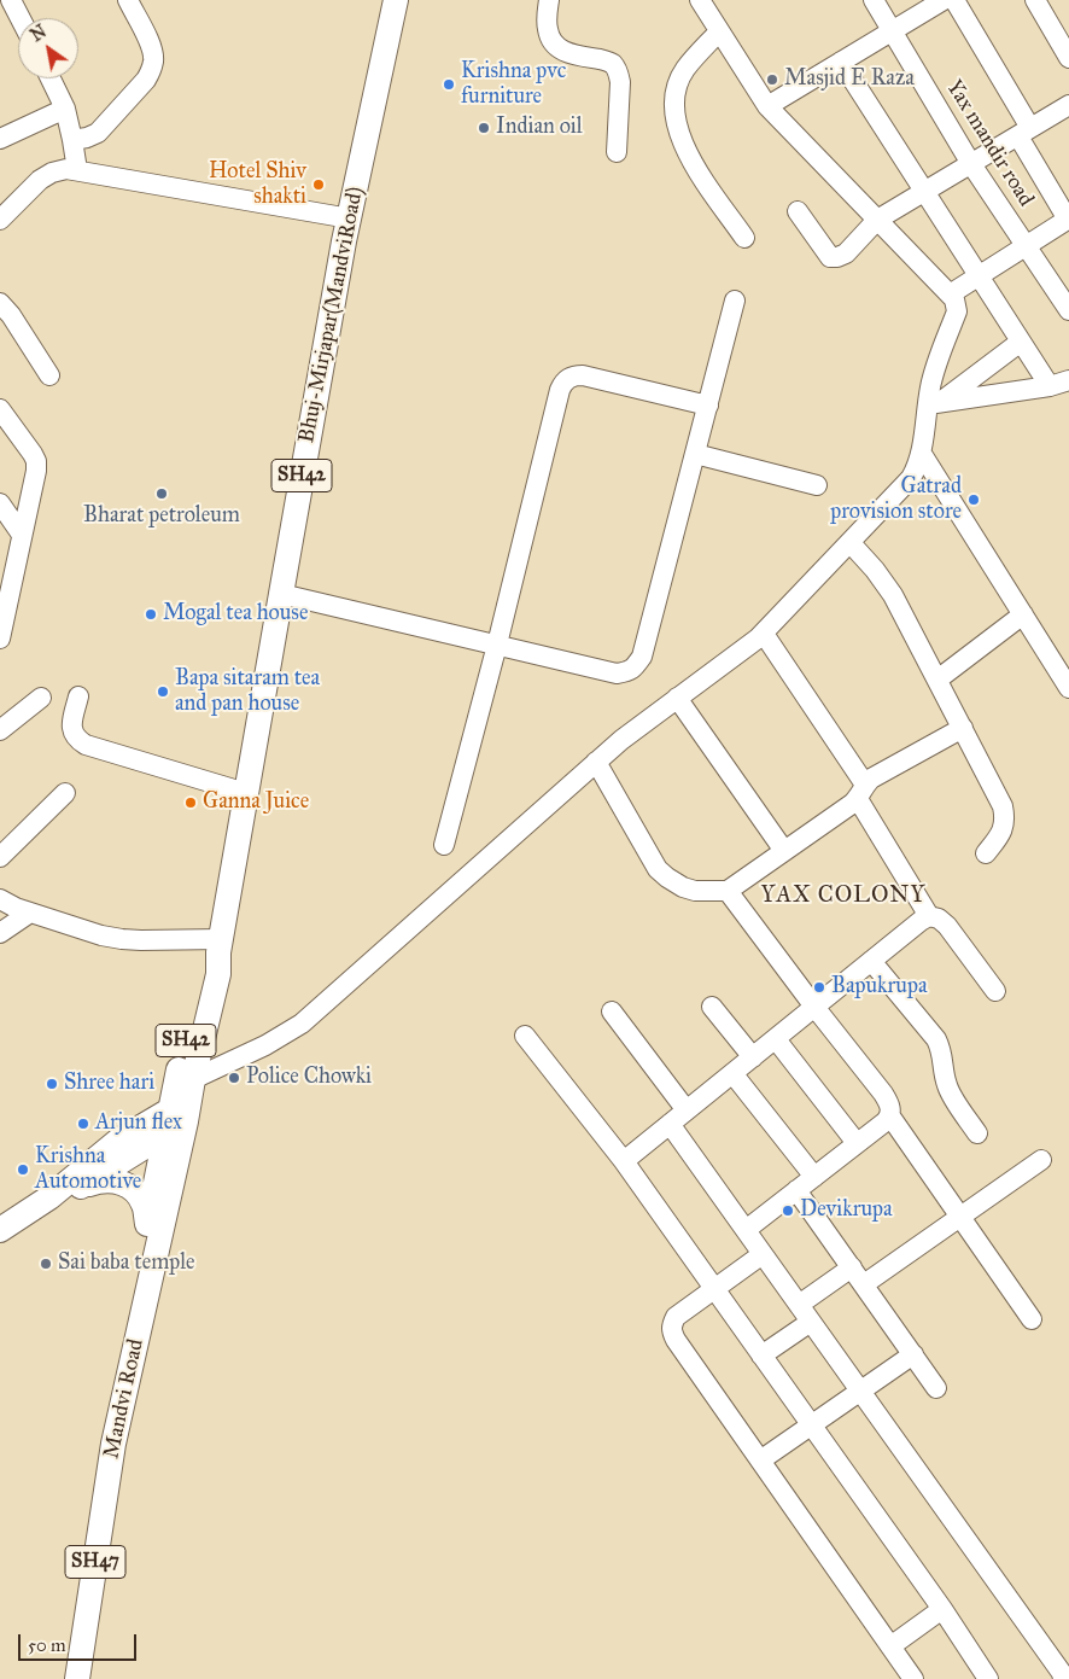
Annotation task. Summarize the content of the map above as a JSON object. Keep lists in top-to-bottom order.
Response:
{
  "streets": {
    "main road": [
      "Bhuj-Mirjapar(MandviRoad)",
      "SH42",
      "Mandvi Road",
      "SH47"
    ],
    "street": ["Yax mandir road"]
  },
  "crossings": [
    ["Bhuj-Mirjapar(MandviRoad)", "Mandvi Road"],
    ["Mandvi Road", "SH47"]
  ],
  "districts": ["YAX COLONY"],
  "places": [
    "Masjid E Raza",
    "Krishna pvc furniture",
    "Indian oil",
    "Hotel Shiv shakti",
    "Bharat petroleum",
    "Gatrad provision store",
    "Mogal tea house",
    "Bapa sitaram tea and pan house",
    "Ganna Juice",
    "Bapukrupa",
    "Police Chowki",
    "Shree hari",
    "Arjun flex",
    "Krishna Automotive",
    "Devikrupa",
    "Sai baba temple"
  ],
  "scale_bar": "50 m",
  "north": "top left"
}
